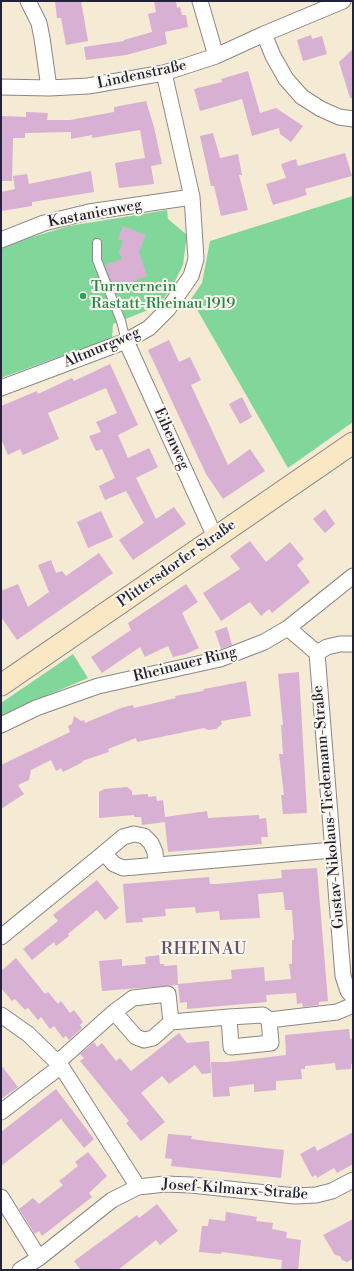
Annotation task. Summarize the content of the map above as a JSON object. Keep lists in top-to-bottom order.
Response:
{
  "streets": {
    "street": [
      "Lindenstraße",
      "Kastanienweg",
      "Altmurgweg",
      "Eibenweg",
      "Plittersdorfer Straße",
      "Rheinauer Ring",
      "Gustav-Nikolaus-Tiedemann-Straße",
      "Josef-Kilmarx-Straße"
    ]
  },
  "crossings": [
    ["Lindenstraße", "Altmurgweg"],
    ["Kastanienweg", "Altmurgweg"],
    ["Altmurgweg", "Eibenweg"],
    ["Eibenweg", "Plittersdorfer Straße"]
  ],
  "districts": ["RHEINAU"],
  "places": ["Turnvernein Rastatt-Rheinau 1919"]
}
